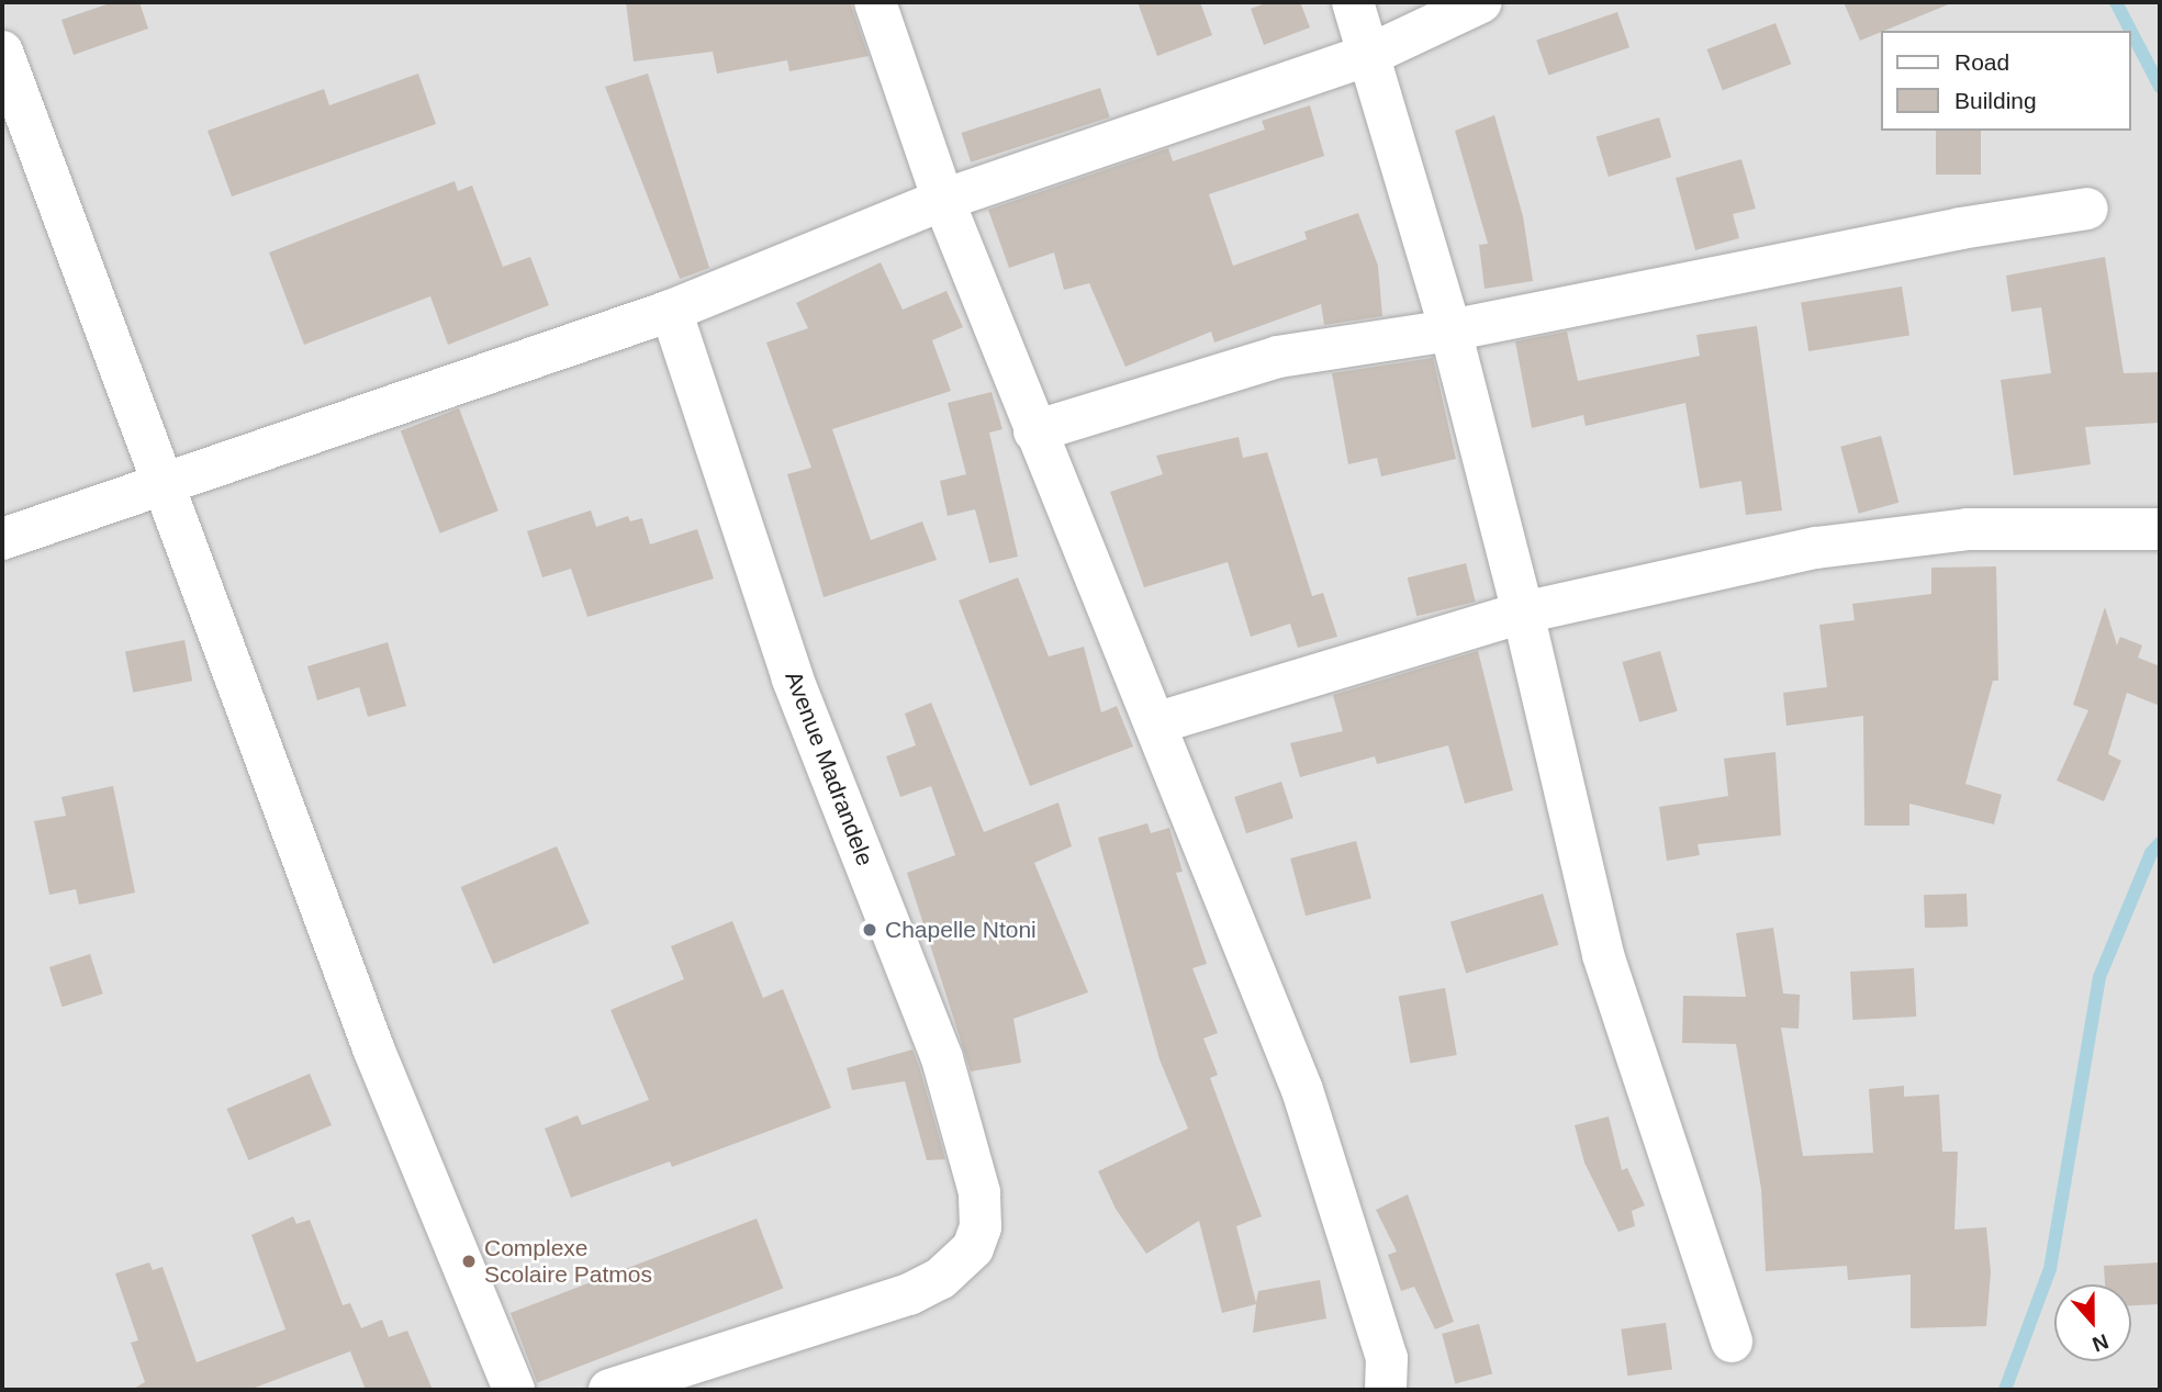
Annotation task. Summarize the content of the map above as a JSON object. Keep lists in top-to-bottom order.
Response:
{
  "streets": {
    "street": ["Avenue Madrandele"]
  },
  "places": ["Chapelle Ntoni", "Complexe Scolaire Patmos"],
  "legend": ["Road", "Building"],
  "north": "bottom"
}
